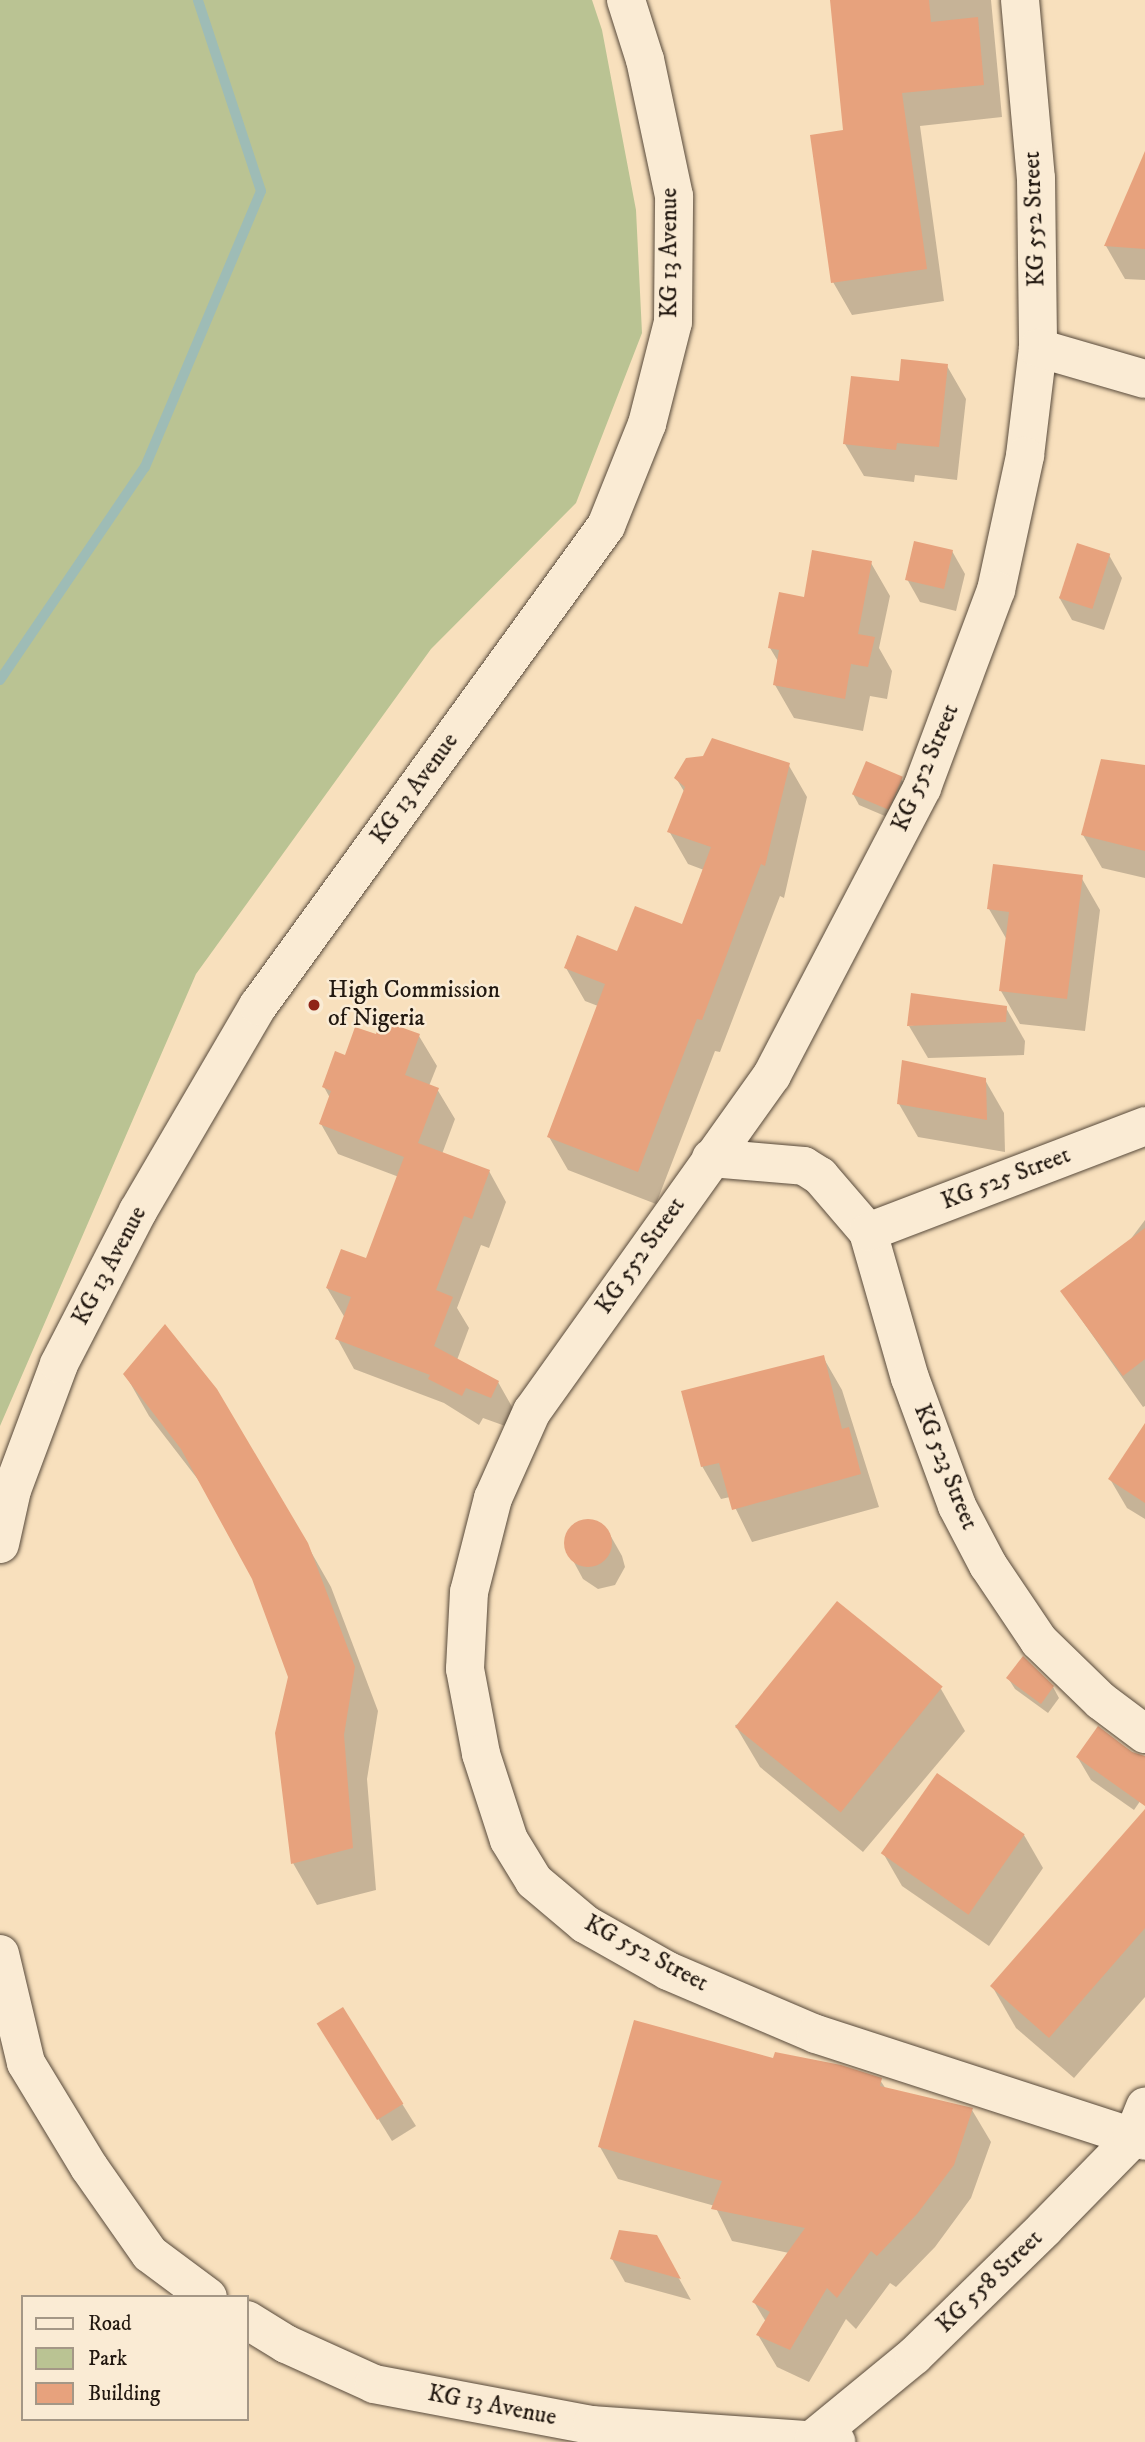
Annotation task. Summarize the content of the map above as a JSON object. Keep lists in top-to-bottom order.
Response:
{
  "streets": {
    "street": [
      "KG 552 Street",
      "KG 13 Avenue",
      "KG 525 Street",
      "KG 523 Street",
      "KG 558 Street"
    ]
  },
  "crossings": [
    ["KG 552 Street", "KG 523 Street"],
    ["KG 552 Street", "KG 558 Street"],
    ["KG 13 Avenue", "KG 558 Street"],
    ["KG 525 Street", "KG 523 Street"]
  ],
  "places": ["High Commission of Nigeria"],
  "legend": ["Road", "Park", "Building"]
}
